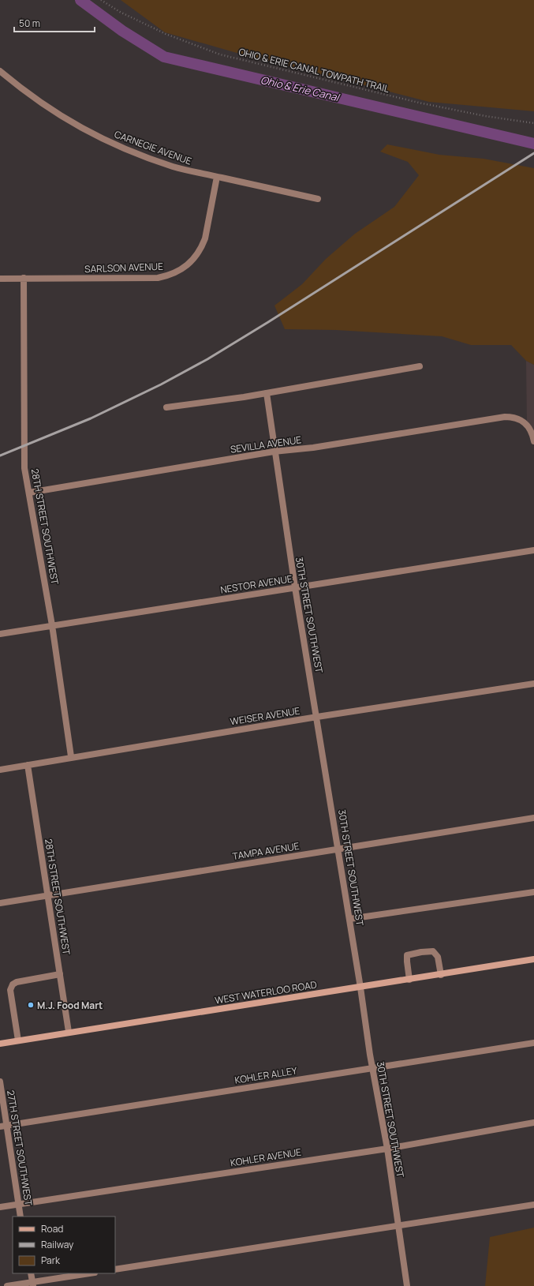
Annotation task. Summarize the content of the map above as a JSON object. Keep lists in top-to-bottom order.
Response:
{
  "streets": {
    "main road": ["WEST WATERLOO ROAD"],
    "street": [
      "CARNEGIE AVENUE",
      "SARLSON AVENUE",
      "SEVILLA AVENUE",
      "28TH STREET SOUTHWEST",
      "NESTOR AVENUE",
      "30TH STREET SOUTHWEST",
      "WEISER AVENUE",
      "TAMPA AVENUE",
      "KOHLER ALLEY",
      "27TH STREET SOUTHWEST",
      "KOHLER AVENUE"
    ],
    "path": ["OHIO & ERIE CANAL TOWPATH TRAIL"]
  },
  "crossings": [
    ["CARNEGIE AVENUE", "SARLSON AVENUE"],
    ["SARLSON AVENUE", "28TH STREET SOUTHWEST"],
    ["SEVILLA AVENUE", "28TH STREET SOUTHWEST"],
    ["SEVILLA AVENUE", "30TH STREET SOUTHWEST"],
    ["28TH STREET SOUTHWEST", "NESTOR AVENUE"],
    ["28TH STREET SOUTHWEST", "WEISER AVENUE"],
    ["28TH STREET SOUTHWEST", "TAMPA AVENUE"],
    ["28TH STREET SOUTHWEST", "WEST WATERLOO ROAD"],
    ["NESTOR AVENUE", "30TH STREET SOUTHWEST"],
    ["30TH STREET SOUTHWEST", "WEISER AVENUE"],
    ["30TH STREET SOUTHWEST", "TAMPA AVENUE"],
    ["30TH STREET SOUTHWEST", "WEST WATERLOO ROAD"],
    ["30TH STREET SOUTHWEST", "KOHLER ALLEY"],
    ["30TH STREET SOUTHWEST", "KOHLER AVENUE"],
    ["KOHLER ALLEY", "27TH STREET SOUTHWEST"],
    ["27TH STREET SOUTHWEST", "KOHLER AVENUE"]
  ],
  "water": ["Ohio & Erie Canal"],
  "places": ["M.J. Food Mart"],
  "legend": ["Road", "Railway", "Park"],
  "scale_bar": "50 m"
}
